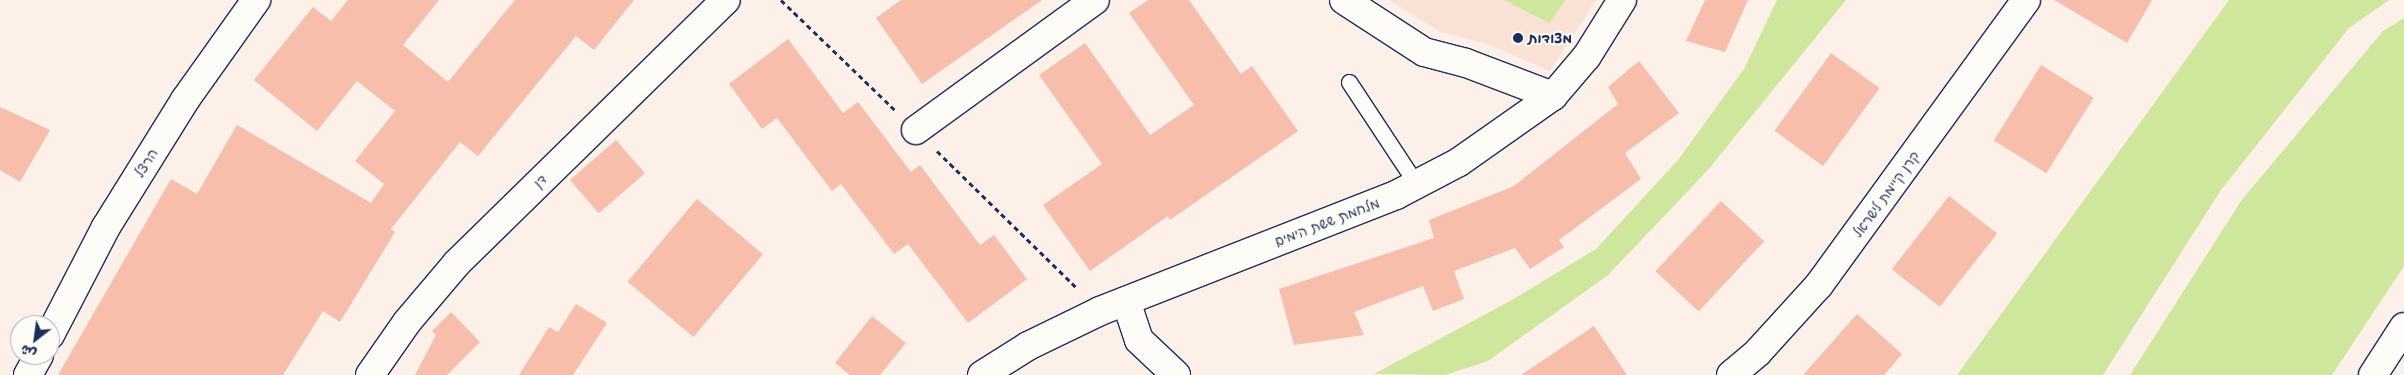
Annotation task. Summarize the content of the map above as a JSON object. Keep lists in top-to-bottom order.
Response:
{
  "streets": {
    "street": [
      "הרצל",
      "דן",
      "קרן קיימת לישראל",
      "מלחמת ששת הימים"
    ]
  },
  "places": ["מצודות"],
  "north": "bottom left"
}
